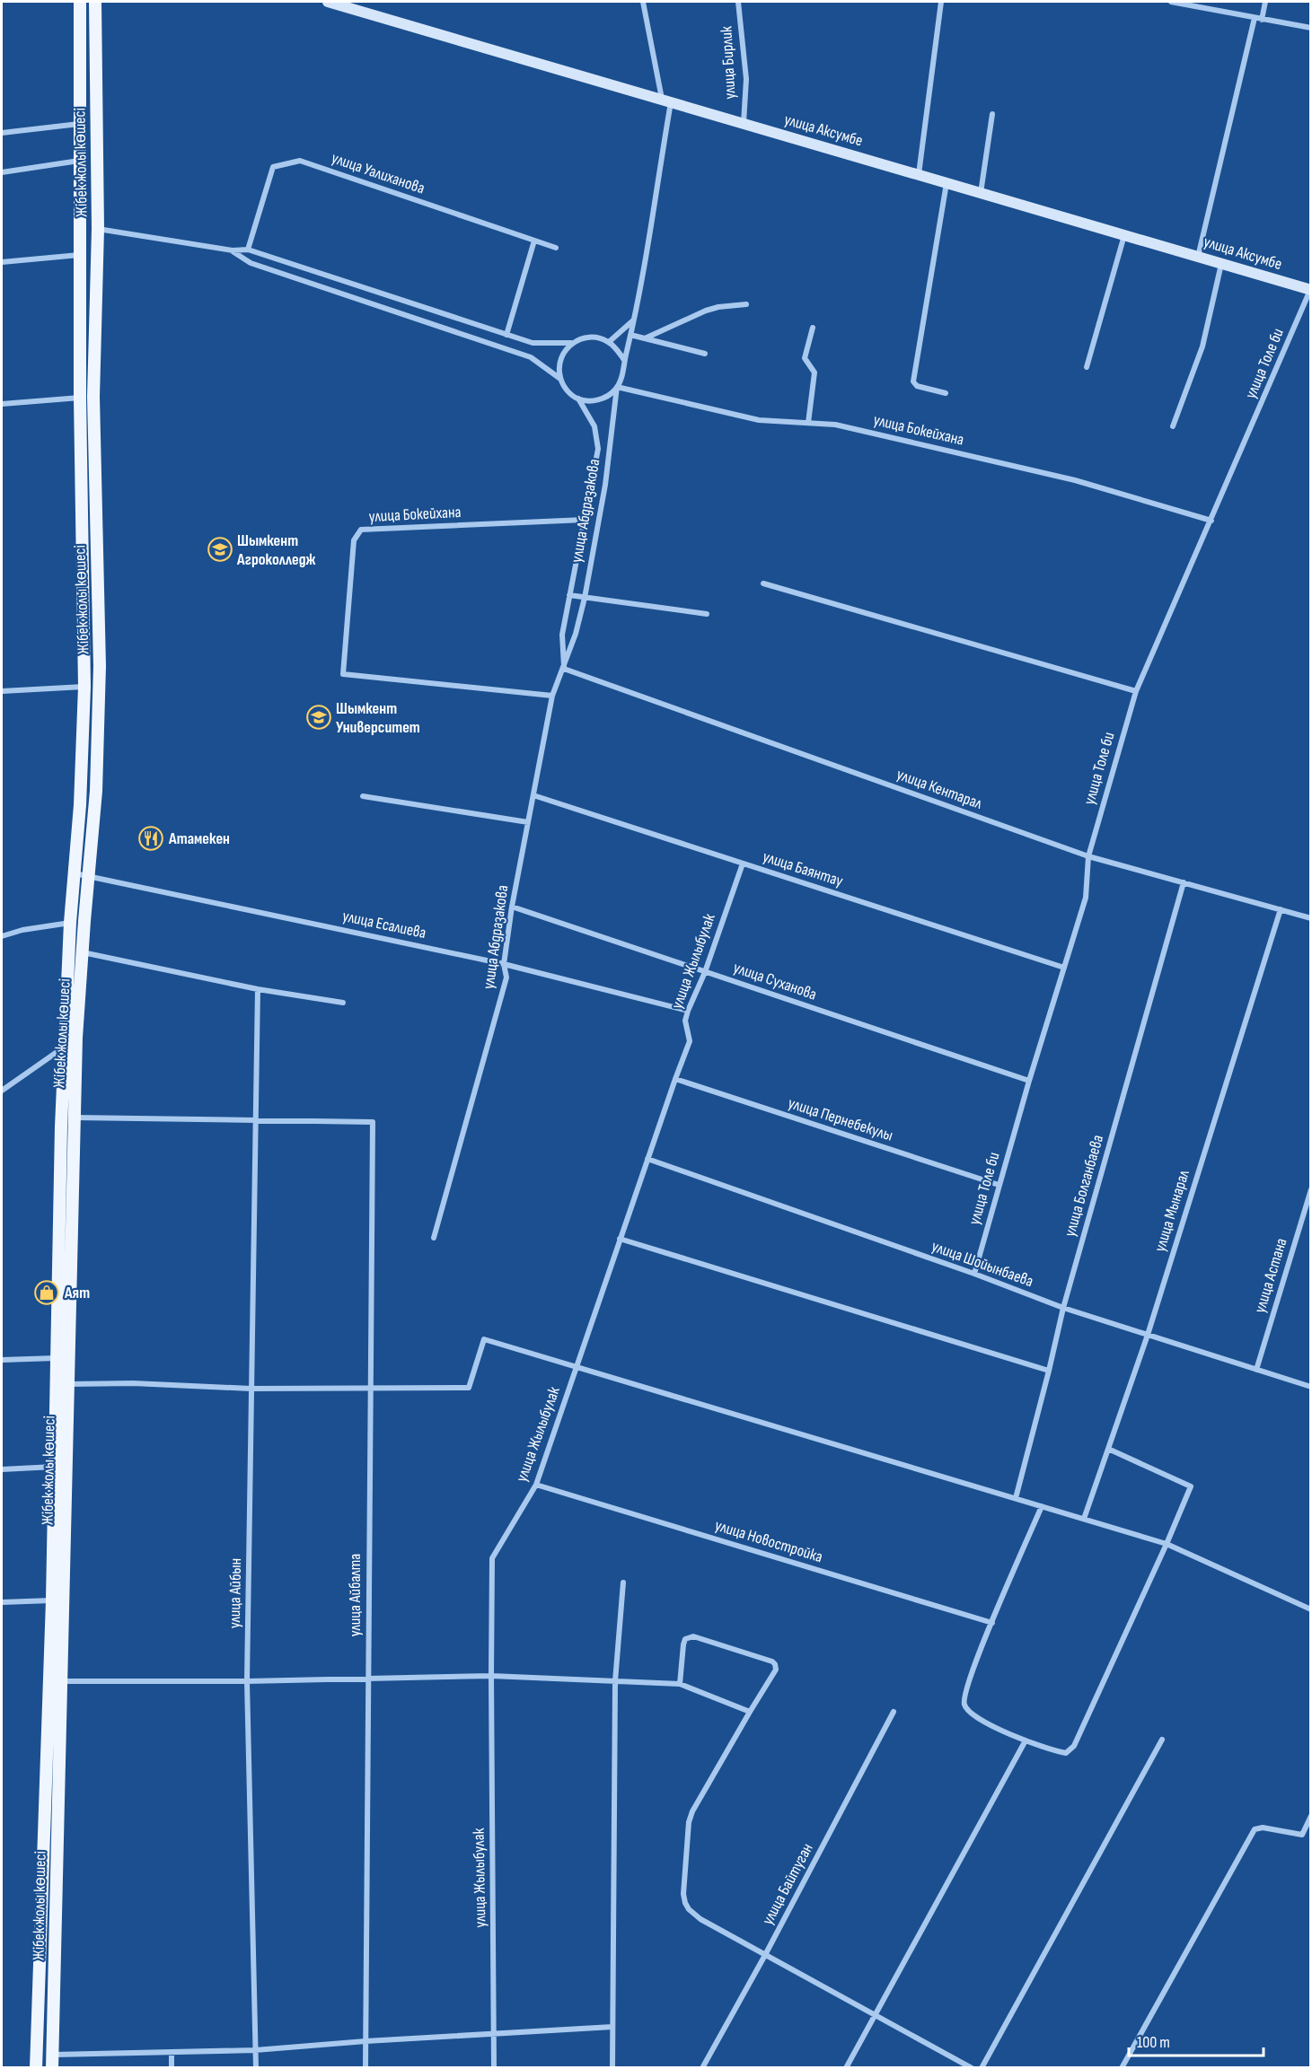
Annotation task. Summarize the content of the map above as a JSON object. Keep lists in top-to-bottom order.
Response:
{
  "streets": {
    "main road": ["улица Аксумбе", "Жібек жолы көшесі"],
    "street": [
      "улица Бирлик",
      "улица Уалиханова",
      "улица Толе би",
      "улица Бокейхана",
      "улица Абдразакова",
      "улица Кентарал",
      "улица Баянтау",
      "улица Есалиева",
      "улица Жылыбулак",
      "улица Суханова",
      "улица Пернебекулы",
      "улица Болганбаева",
      "улица Мынарал",
      "улица Шойынбаева",
      "улица Астана",
      "улица Новостройка",
      "улица Айбын",
      "улица Айбалта",
      "улица Байтуган"
    ]
  },
  "crossings": [
    ["улица Бирлик", "улица Аксумбе"],
    ["улица Аксумбе", "улица Толе би"],
    ["Жібек жолы көшесі", "улица Есалиева"],
    ["улица Толе би", "улица Бокейхана"],
    ["улица Толе би", "улица Кентарал"],
    ["улица Толе би", "улица Баянтау"],
    ["улица Толе би", "улица Суханова"],
    ["улица Толе би", "улица Пернебекулы"],
    ["улица Толе би", "улица Шойынбаева"],
    ["улица Бокейхана", "улица Абдразакова"],
    ["улица Абдразакова", "улица Кентарал"],
    ["улица Абдразакова", "улица Баянтау"],
    ["улица Абдразакова", "улица Есалиева"],
    ["улица Абдразакова", "улица Суханова"],
    ["улица Кентарал", "улица Болганбаева"],
    ["улица Кентарал", "улица Мынарал"],
    ["улица Баянтау", "улица Жылыбулак"],
    ["улица Есалиева", "улица Жылыбулак"],
    ["улица Жылыбулак", "улица Суханова"],
    ["улица Жылыбулак", "улица Пернебекулы"],
    ["улица Жылыбулак", "улица Шойынбаева"],
    ["улица Жылыбулак", "улица Новостройка"],
    ["улица Болганбаева", "улица Шойынбаева"],
    ["улица Мынарал", "улица Шойынбаева"],
    ["улица Шойынбаева", "улица Астана"],
    ["улица Айбын", "улица Айбалта"]
  ],
  "places": {
    "school or university": ["Шымкент Агроколледж", "Шымкент Университет"],
    "restaurant": ["Атамекен"],
    "shop": ["Аят"]
  },
  "scale_bar": "100 m"
}
